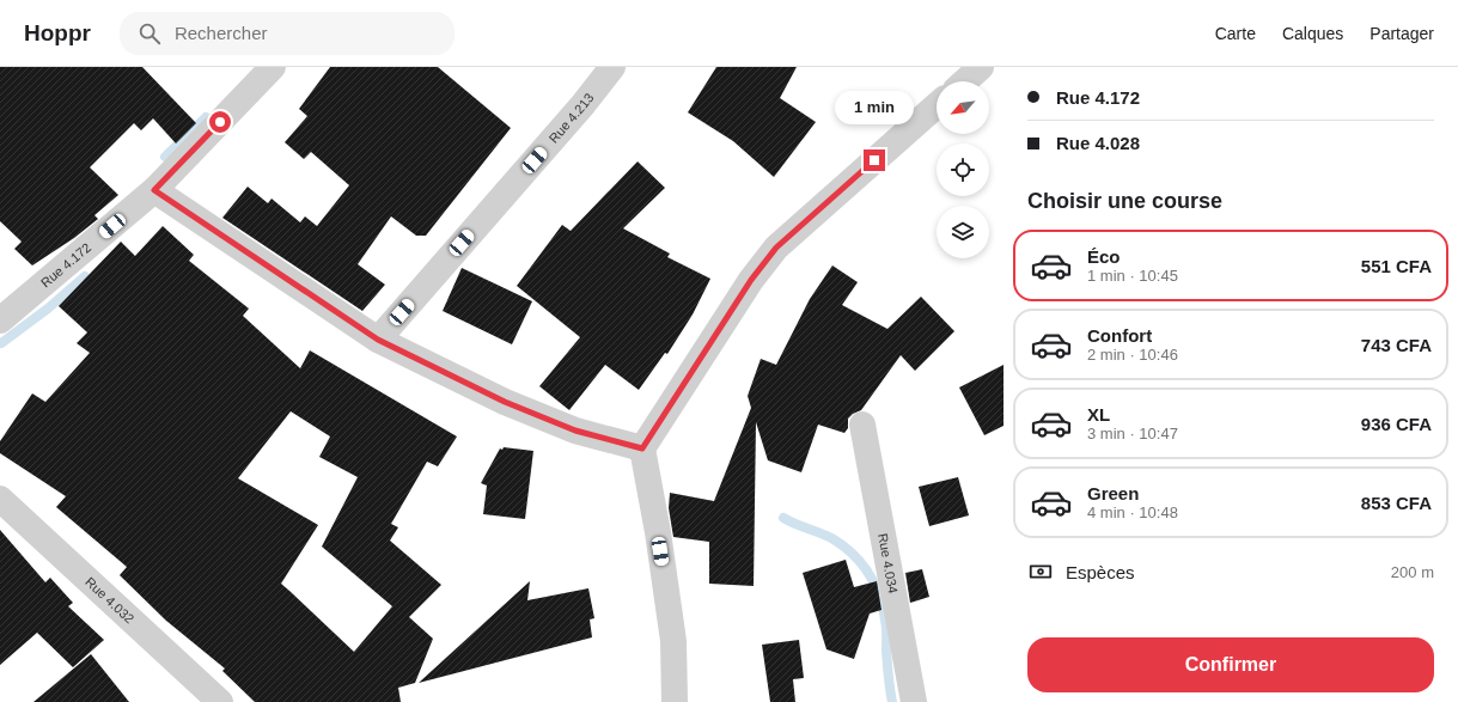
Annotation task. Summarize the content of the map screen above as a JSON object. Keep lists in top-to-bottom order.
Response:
{
  "streets": {
    "street": [
      "Rue 4.213",
      "Rue 4.172",
      "Rue 4.034",
      "Rue 4.032"
    ]
  },
  "north": "bottom left",
  "page": {
    "header": "Hoppr",
    "search": "Rechercher",
    "nav": ["Carte", "Calques", "Partager"],
    "banner": ["Rue 4.172", "Rue 4.028"],
    "bubble": "1 min",
    "heading": "Choisir une course",
    "list": [
      {
        "name": "Éco",
        "note": "1 min · 10:45",
        "value": "551 CFA"
      },
      {
        "name": "Confort",
        "note": "2 min · 10:46",
        "value": "743 CFA"
      },
      {
        "name": "XL",
        "note": "3 min · 10:47",
        "value": "936 CFA"
      },
      {
        "name": "Green",
        "note": "4 min · 10:48",
        "value": "853 CFA"
      }
    ],
    "pay": ["Espèces", "200 m"],
    "buttons": "Confirmer"
  }
}
